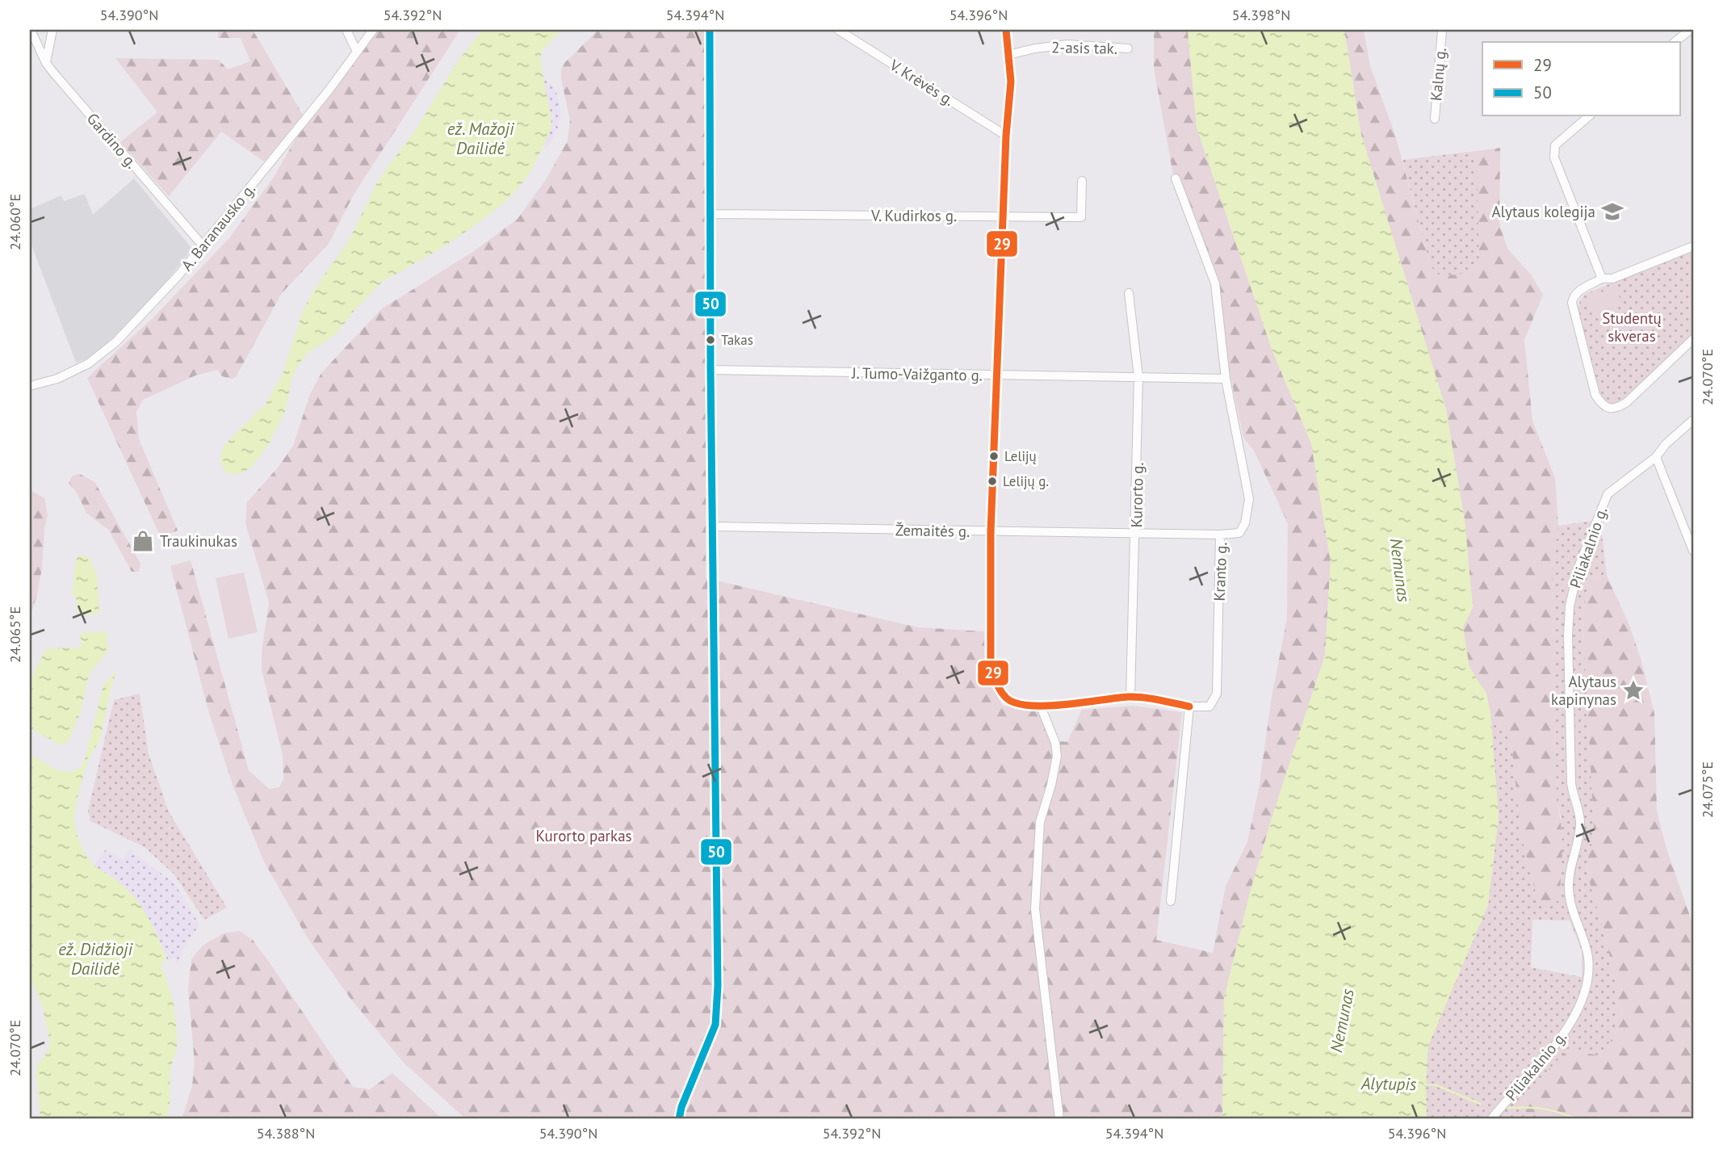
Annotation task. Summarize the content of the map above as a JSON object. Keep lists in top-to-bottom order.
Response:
{
  "streets": {
    "street": [
      "2-asis tak.",
      "Kalnų g.",
      "V. Krėvės g.",
      "Gardino g.",
      "V. Kudirkos g.",
      "A. Baranausko g.",
      "J. Tumo-Vaižganto g.",
      "Kurorto g.",
      "Žemaitės g.",
      "Piliakalnio g.",
      "Kranto g."
    ]
  },
  "crossings": [
    ["Gardino g.", "A. Baranausko g."],
    ["J. Tumo-Vaižganto g.", "Kurorto g."],
    ["J. Tumo-Vaižganto g.", "Kranto g."],
    ["Kurorto g.", "Žemaitės g."],
    ["Žemaitės g.", "Kranto g."]
  ],
  "water": [
    "ež. Mažoji Dailidė",
    "Nemunas",
    "ež. Didžioji Dailidė",
    "Alytupis"
  ],
  "parks": ["Studentų skveras", "Kurorto parkas"],
  "places": {
    "school or university": ["Alytaus kolegija"],
    "other": ["Takas", "Lelijų", "Lelijų g."],
    "shop": ["Traukinukas"],
    "place": ["Alytaus kapinynas"]
  },
  "lines": ["transit line 29", "transit line 50"],
  "legend": ["29", "50"],
  "coordinates": [
    "54.390°N",
    "54.392°N",
    "54.394°N",
    "54.396°N",
    "54.398°N",
    "24.060°E",
    "24.070°E",
    "24.065°E",
    "24.075°E",
    "54.388°N"
  ]
}
